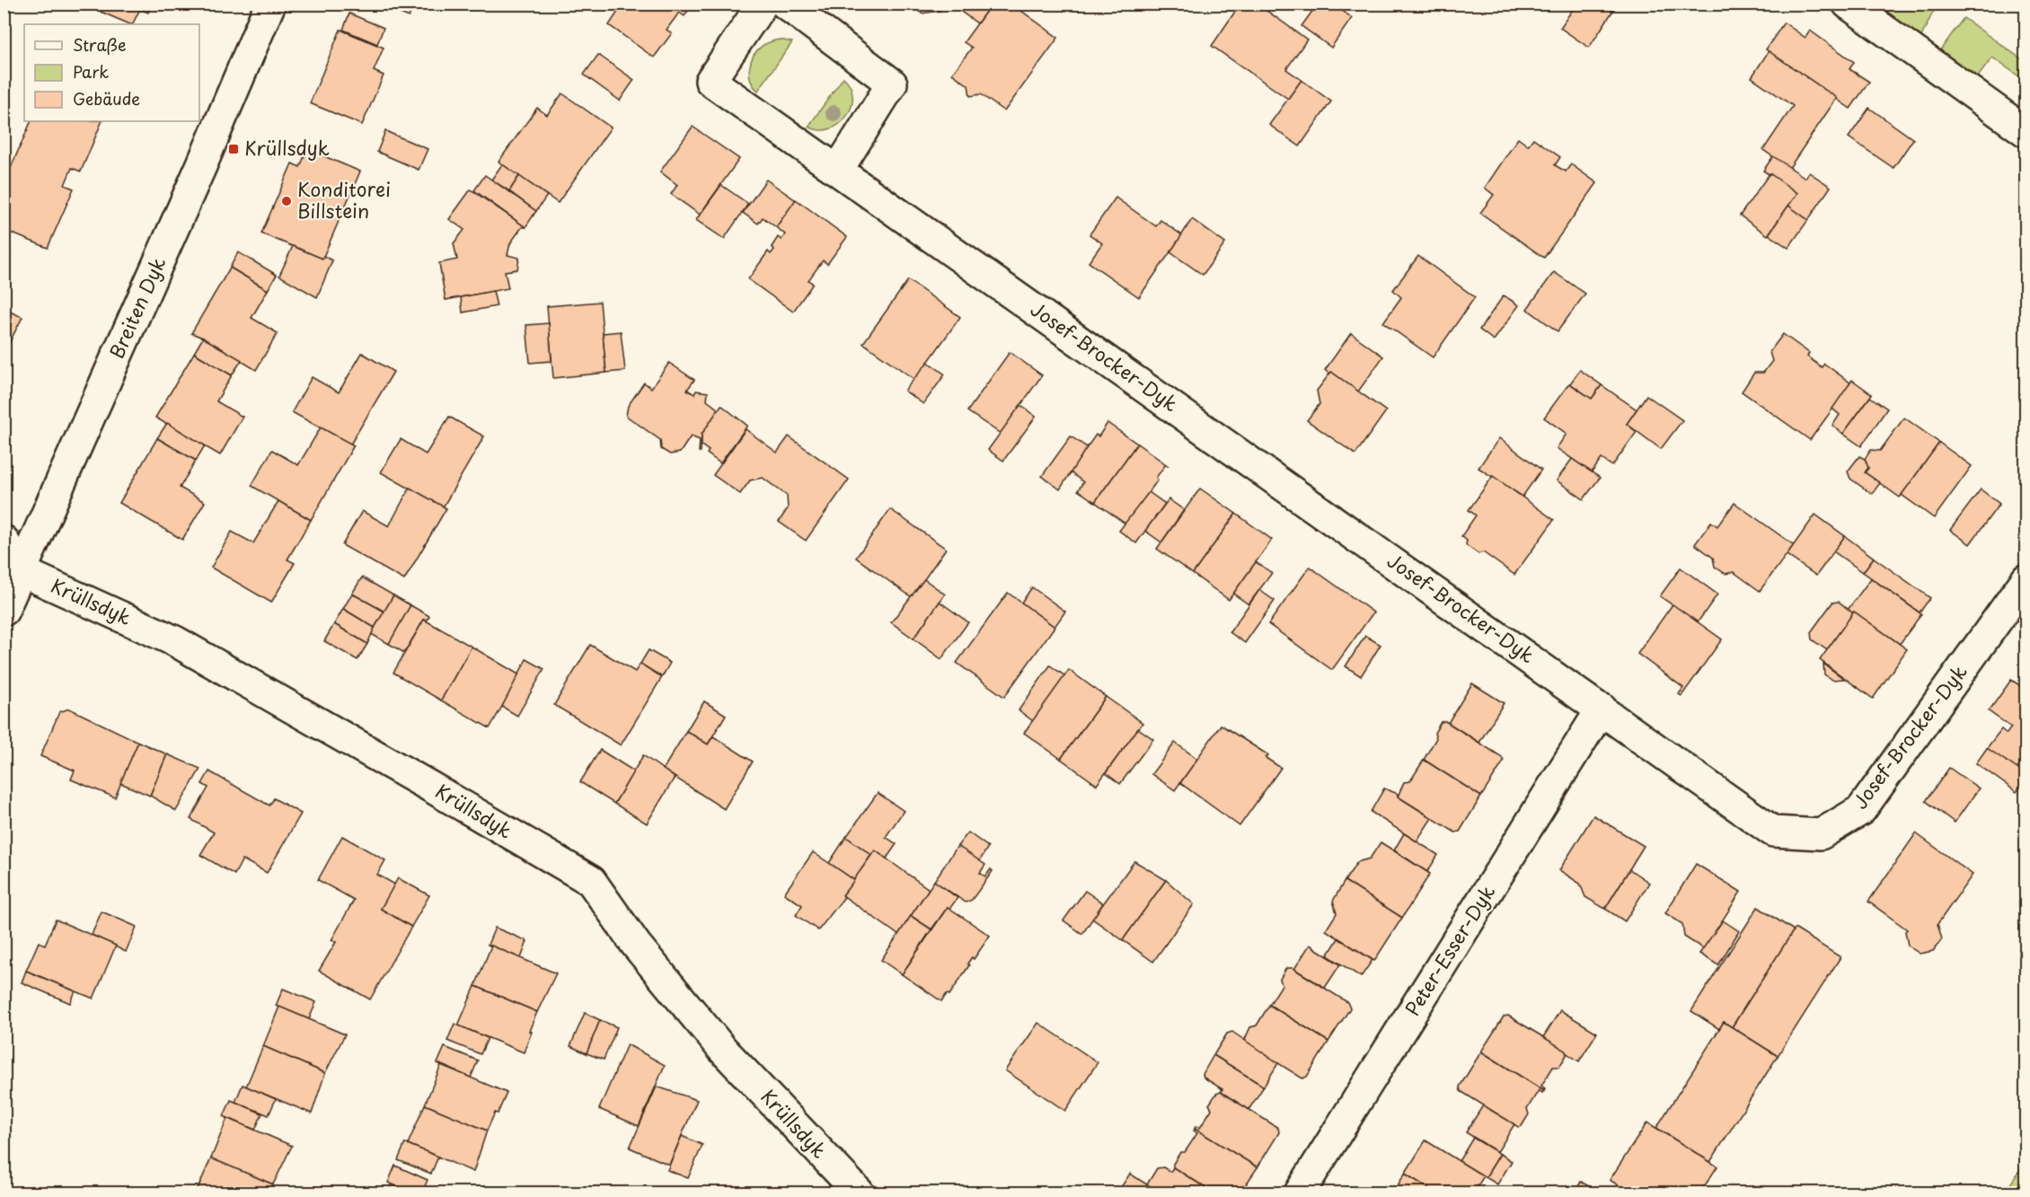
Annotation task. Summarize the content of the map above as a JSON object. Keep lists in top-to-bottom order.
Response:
{
  "streets": {
    "street": [
      "Breiten Dyk",
      "Josef-Brocker-Dyk",
      "Krüllsdyk",
      "Peter-Esser-Dyk"
    ]
  },
  "crossings": [
    ["Breiten Dyk", "Krüllsdyk"],
    ["Josef-Brocker-Dyk", "Peter-Esser-Dyk"]
  ],
  "places": {
    "transit": ["Krüllsdyk"],
    "other": ["Konditorei Billstein"]
  },
  "legend": ["Straße", "Park", "Gebäude"]
}
